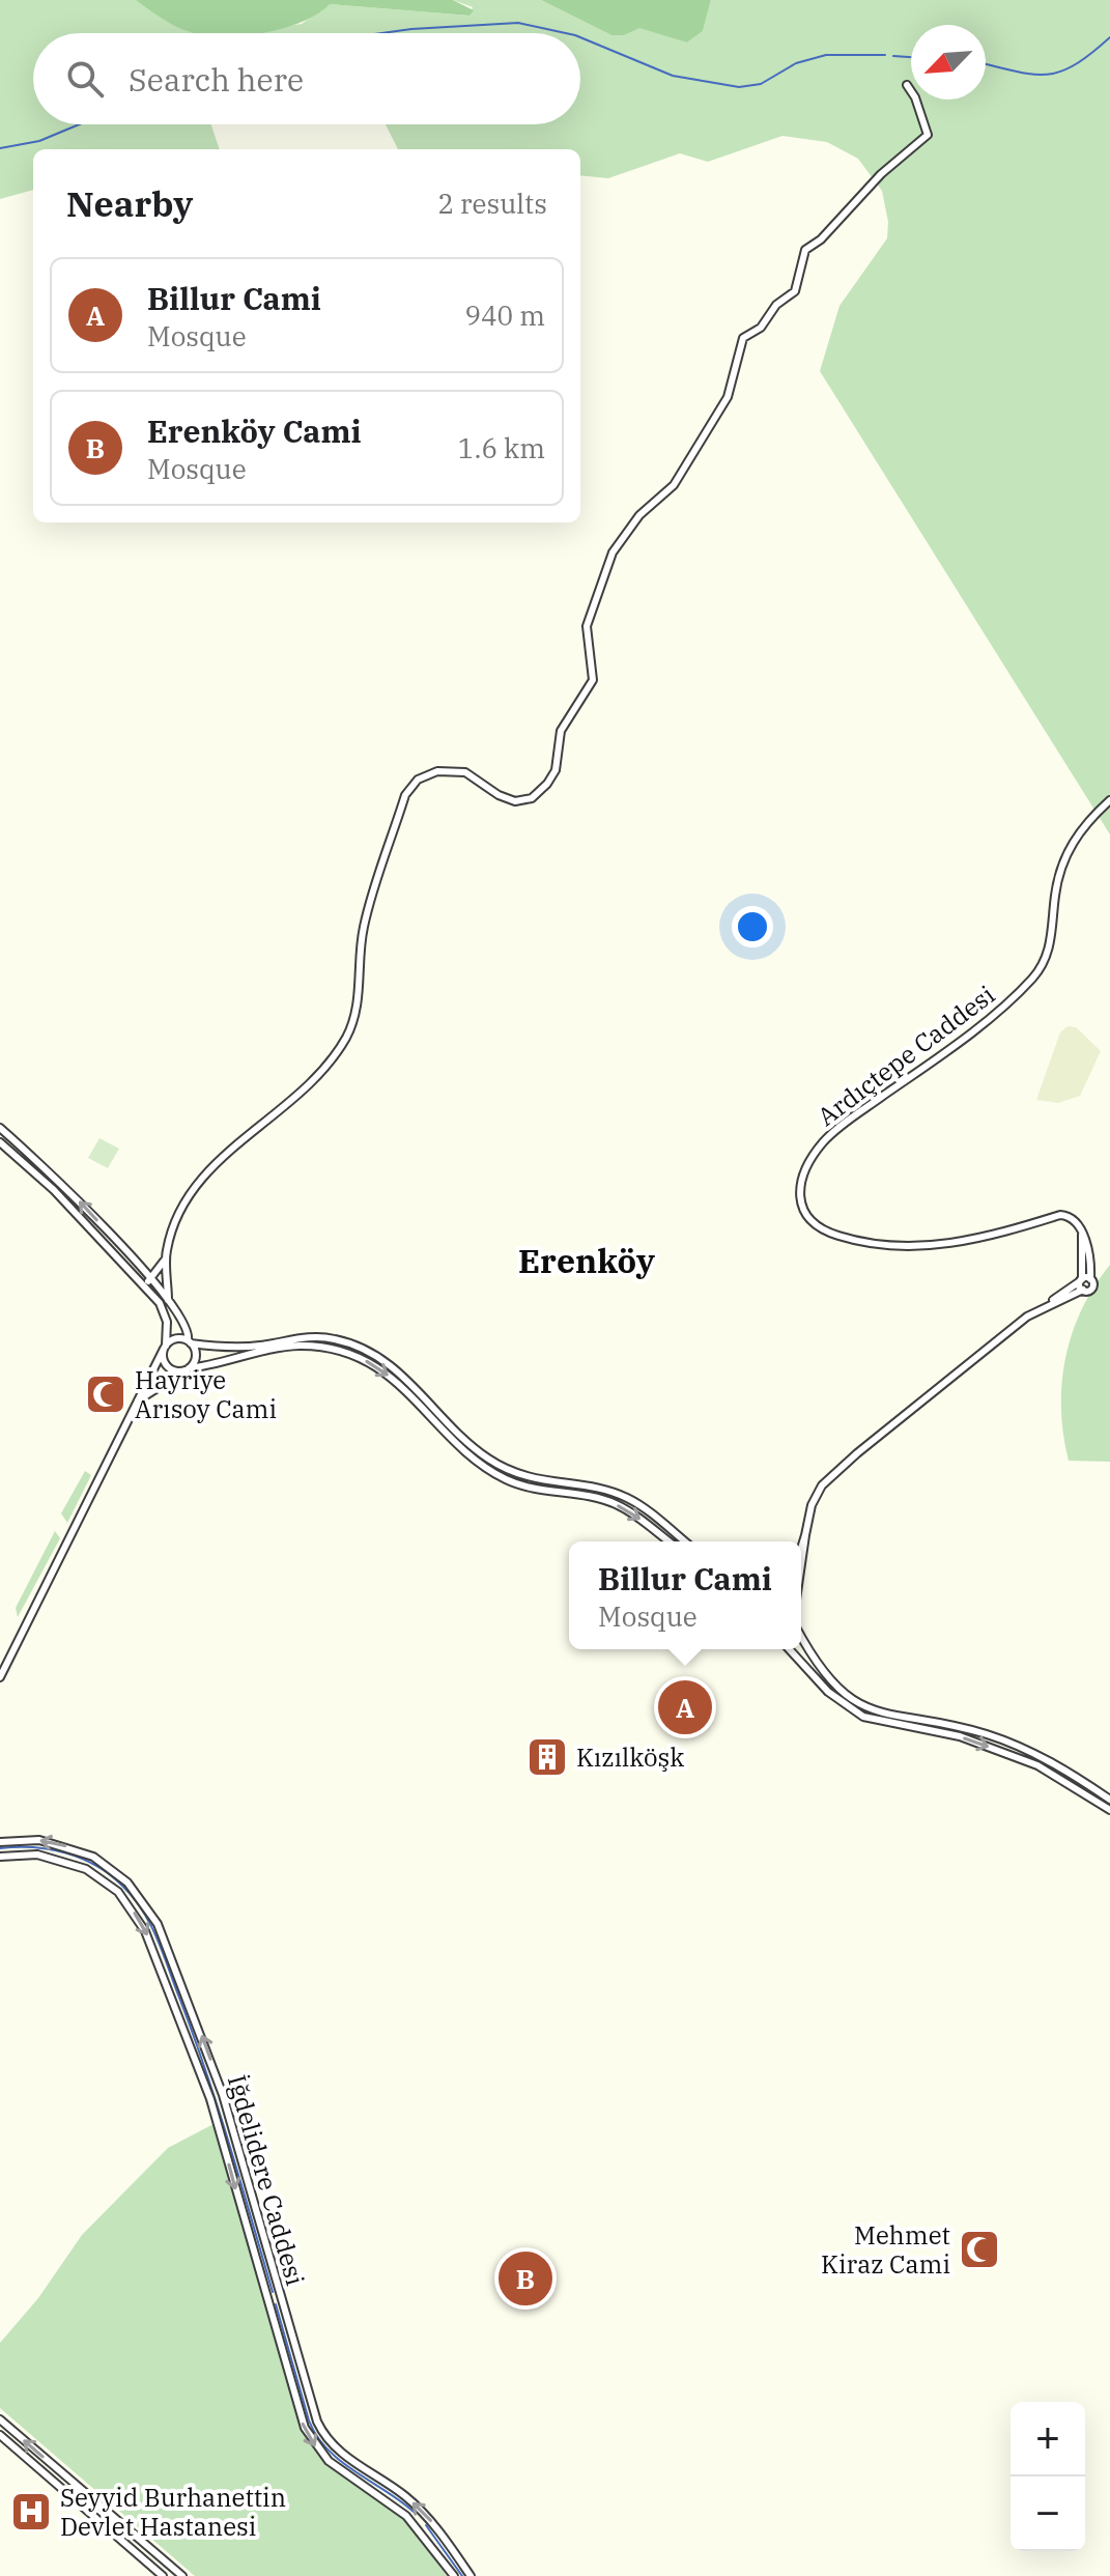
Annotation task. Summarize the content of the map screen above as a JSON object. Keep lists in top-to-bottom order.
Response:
{
  "streets": {
    "street": ["Ardıçtepe Caddesi", "İğdelidere Caddesi"]
  },
  "districts": ["Erenköy"],
  "places": {
    "mosque": ["Hayriye Arısoy Cami", "Mehmet Kiraz Cami"],
    "building": ["Kızılköşk"],
    "hospital": ["Seyyid Burhanettin Devlet Hastanesi"]
  },
  "north": "bottom left",
  "page": {
    "search": "Search here",
    "heading": ["Nearby", "2 results"],
    "list": [
      {
        "mark": "A",
        "name": "Billur Cami",
        "note": "Mosque",
        "value": "940 m"
      },
      {
        "mark": "B",
        "name": "Erenköy Cami",
        "note": "Mosque",
        "value": "1.6 km"
      }
    ],
    "popup": ["Billur Cami", "Mosque"],
    "pins": ["A", "B"],
    "map_buttons": ["+", "−"]
  }
}
